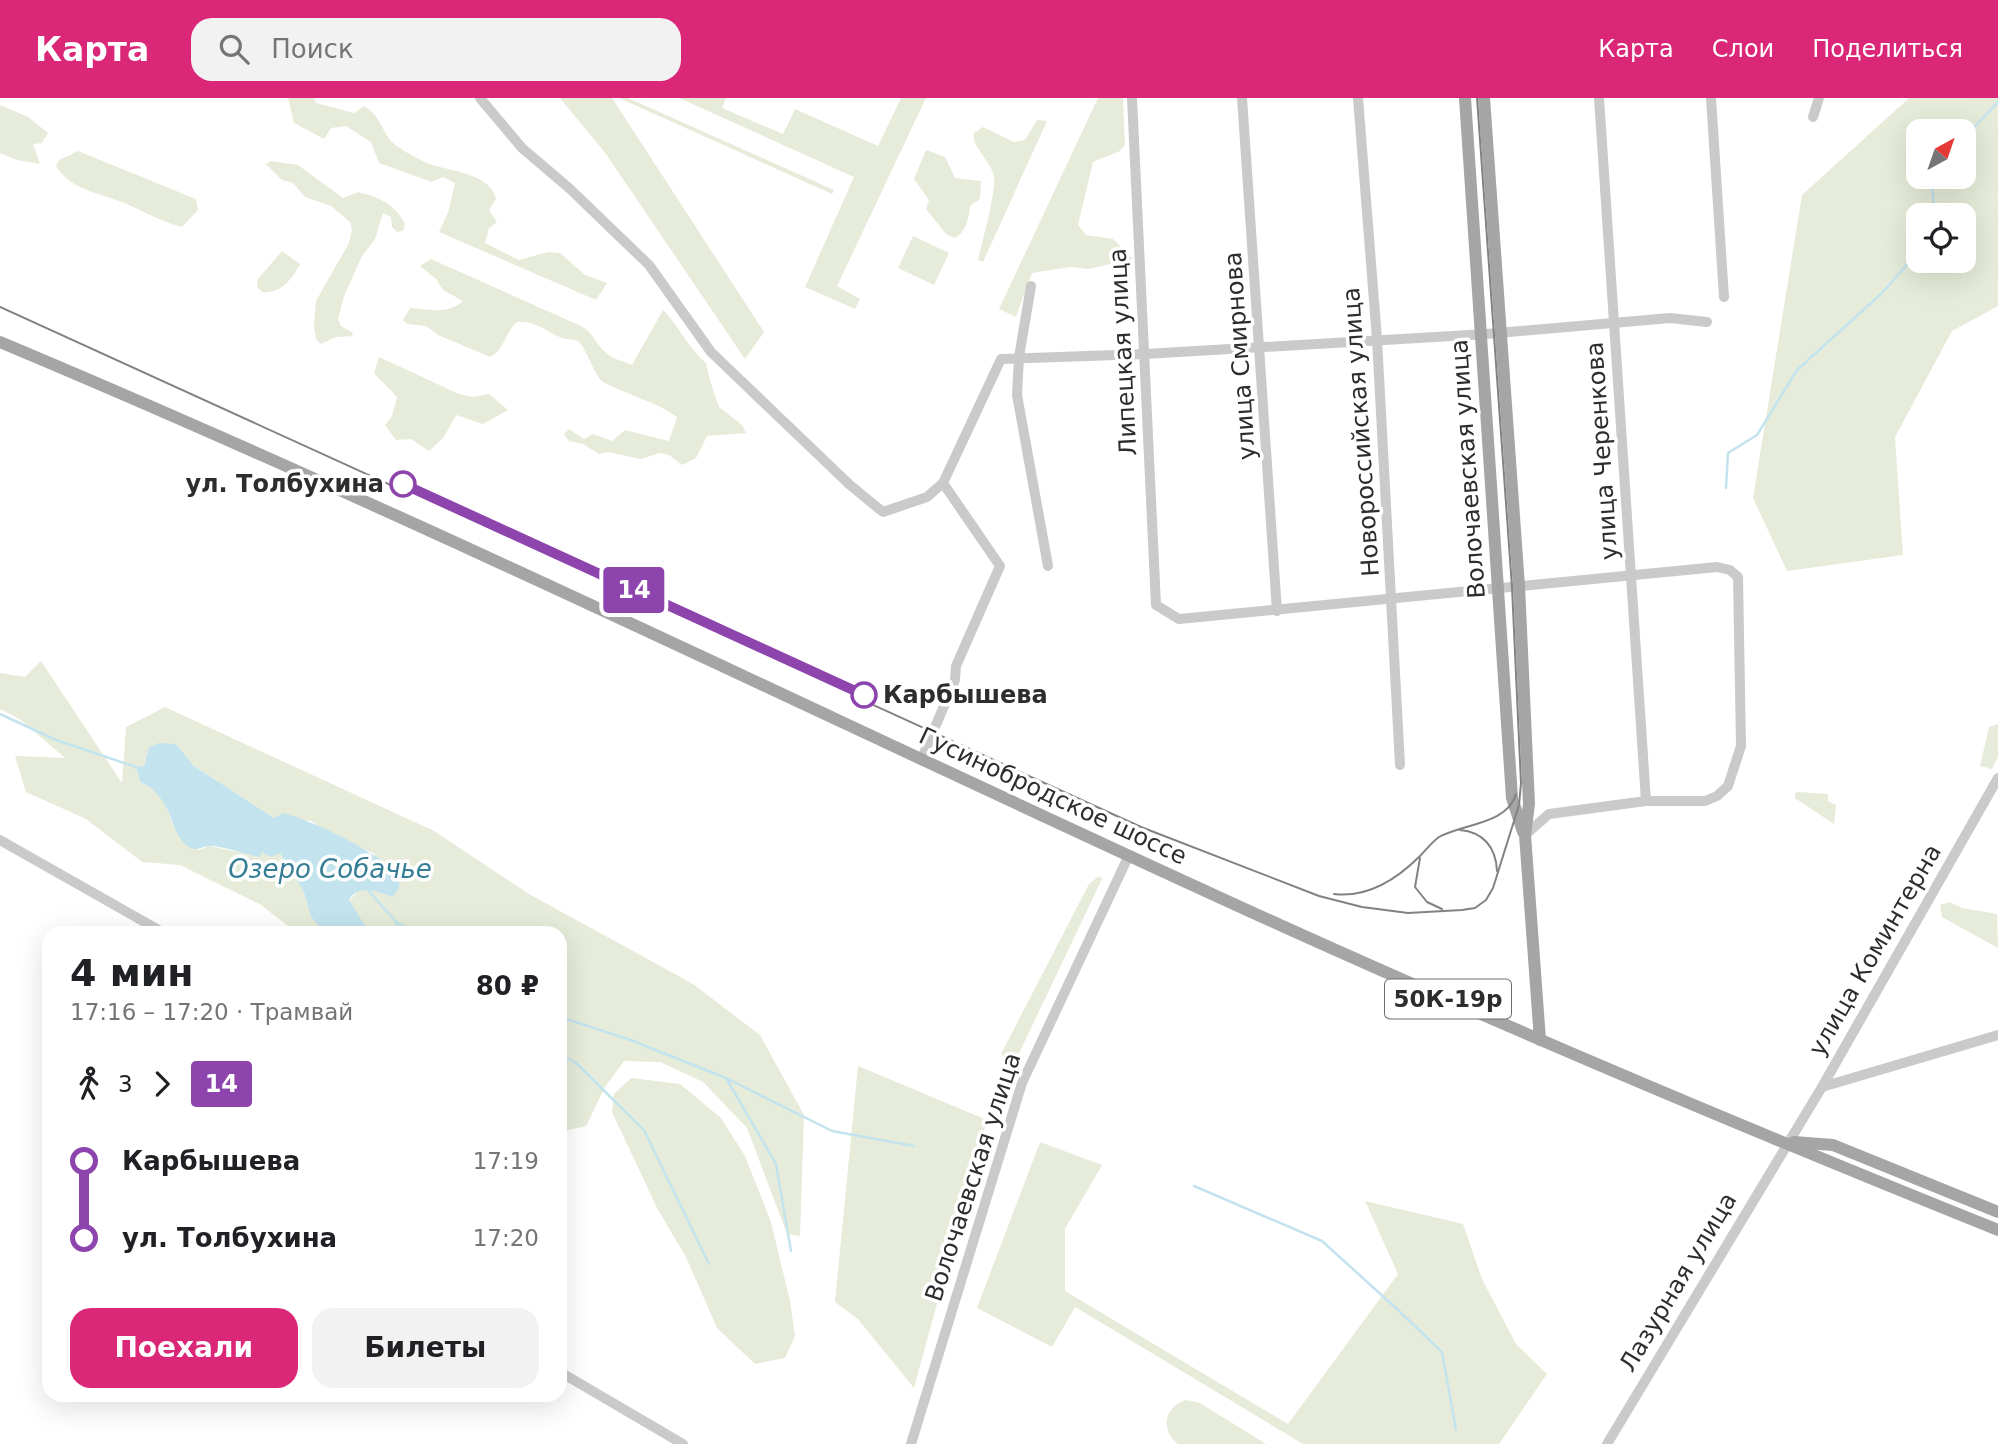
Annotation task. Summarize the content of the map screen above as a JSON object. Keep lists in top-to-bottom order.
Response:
{
  "streets": {
    "main road": ["Волочаевская улица", "Гусинобродское шоссе", "50К-19р"],
    "street": [
      "Липецкая улица",
      "улица Смирнова",
      "Новороссийская улица",
      "улица Черенкова",
      "улица Коминтерна",
      "Лазурная улица"
    ]
  },
  "crossings": [
    ["Липецкая улица", "улица Смирнова"],
    ["Волочаевская улица", "Гусинобродское шоссе"],
    ["Гусинобродское шоссе", "улица Коминтерна"],
    ["Гусинобродское шоссе", "Лазурная улица"],
    ["улица Коминтерна", "Лазурная улица"]
  ],
  "water": ["Озеро Собачье"],
  "places": ["ул. Толбухина", "Карбышева"],
  "lines": ["tram line 14"],
  "north": "top right",
  "page": {
    "header": "Карта",
    "search": "Поиск",
    "nav": ["Карта", "Слои", "Поделиться"],
    "on_map": "14",
    "heading": ["4 мин", "17:16 – 17:20 · Трамвай", "80 ₽"],
    "legs": ["3", "14"],
    "list": [
      {
        "name": "Карбышева",
        "value": "17:19"
      },
      {
        "name": "ул. Толбухина",
        "value": "17:20"
      }
    ],
    "buttons": ["Поехали", "Билеты"]
  }
}
